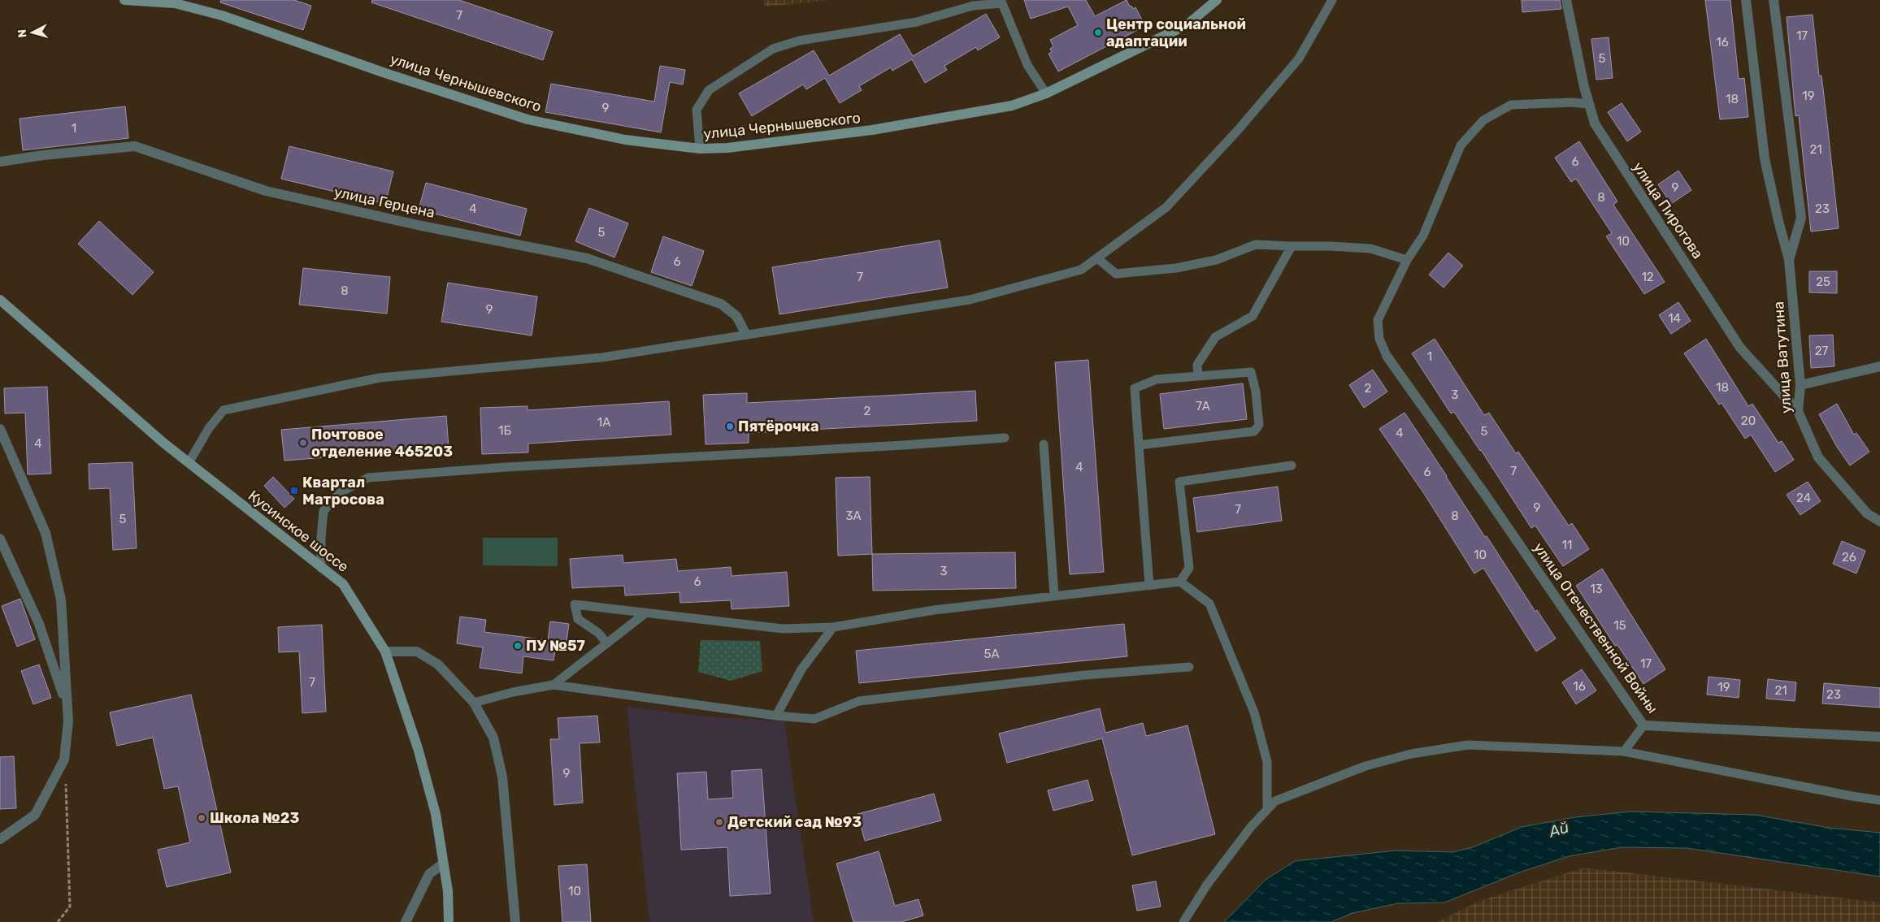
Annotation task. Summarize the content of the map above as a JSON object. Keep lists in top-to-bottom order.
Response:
{
  "streets": {
    "main road": ["улица Чернышевского", "Кусинское шоссе"],
    "street": [
      "улица Герцена",
      "улица Пирогова",
      "улица Ватутина",
      "улица Отечественной Войны"
    ]
  },
  "crossings": [
    ["улица Пирогова", "улица Ватутина"]
  ],
  "water": ["Ай"],
  "places": {
    "other": [
      "Центр социальной адаптации",
      "Пятёрочка",
      "Почтовое отделение 465203",
      "ПУ №57",
      "Школа №23",
      "Детский сад №93"
    ],
    "transit": ["Квартал Матросова"]
  },
  "house_numbers": [
    "7",
    "17",
    "16",
    "5",
    "19",
    "18",
    "9",
    "1",
    "21",
    "6",
    "9",
    "8",
    "4",
    "23",
    "5",
    "10",
    "6",
    "7",
    "12",
    "25",
    "8",
    "9",
    "14",
    "27",
    "1",
    "18",
    "2",
    "3",
    "7А",
    "2",
    "20",
    "1А",
    "1Б",
    "5",
    "4",
    "4",
    "4",
    "7",
    "6",
    "24",
    "9",
    "7",
    "3А",
    "8",
    "5",
    "11",
    "10",
    "26",
    "3",
    "6",
    "13",
    "15",
    "5А",
    "17",
    "7",
    "16",
    "19",
    "21",
    "23",
    "9",
    "10"
  ],
  "north": "left"
}
